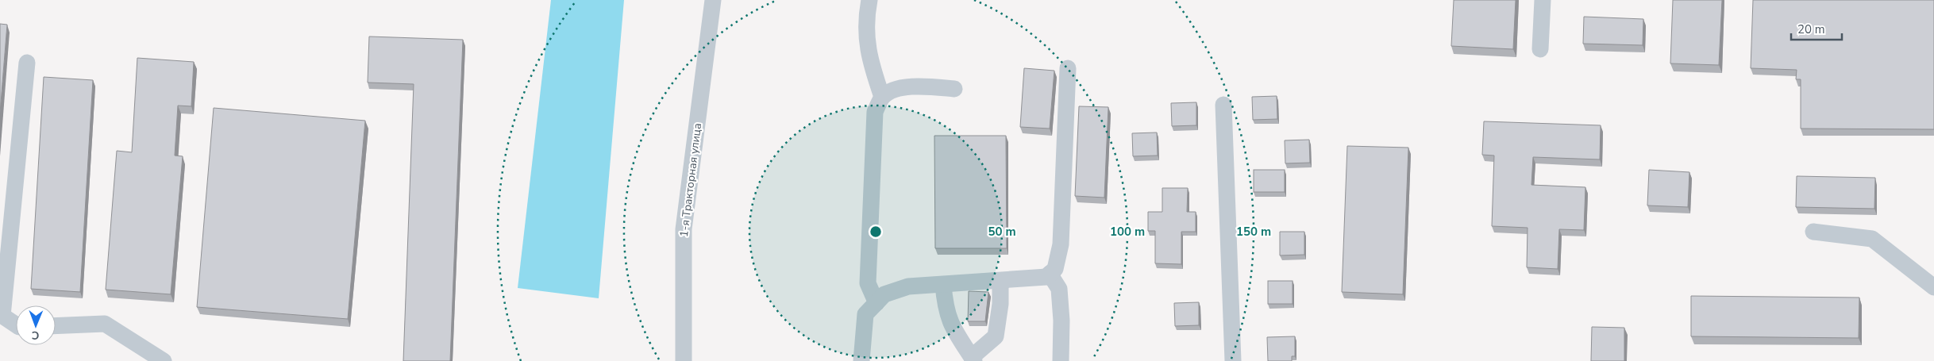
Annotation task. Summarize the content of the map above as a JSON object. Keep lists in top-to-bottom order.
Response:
{
  "streets": {
    "street": ["1-я Тракторная улица"]
  },
  "scale_bar": "20 m",
  "north": "bottom",
  "rings": ["50 m", "100 m", "150 m"]
}
